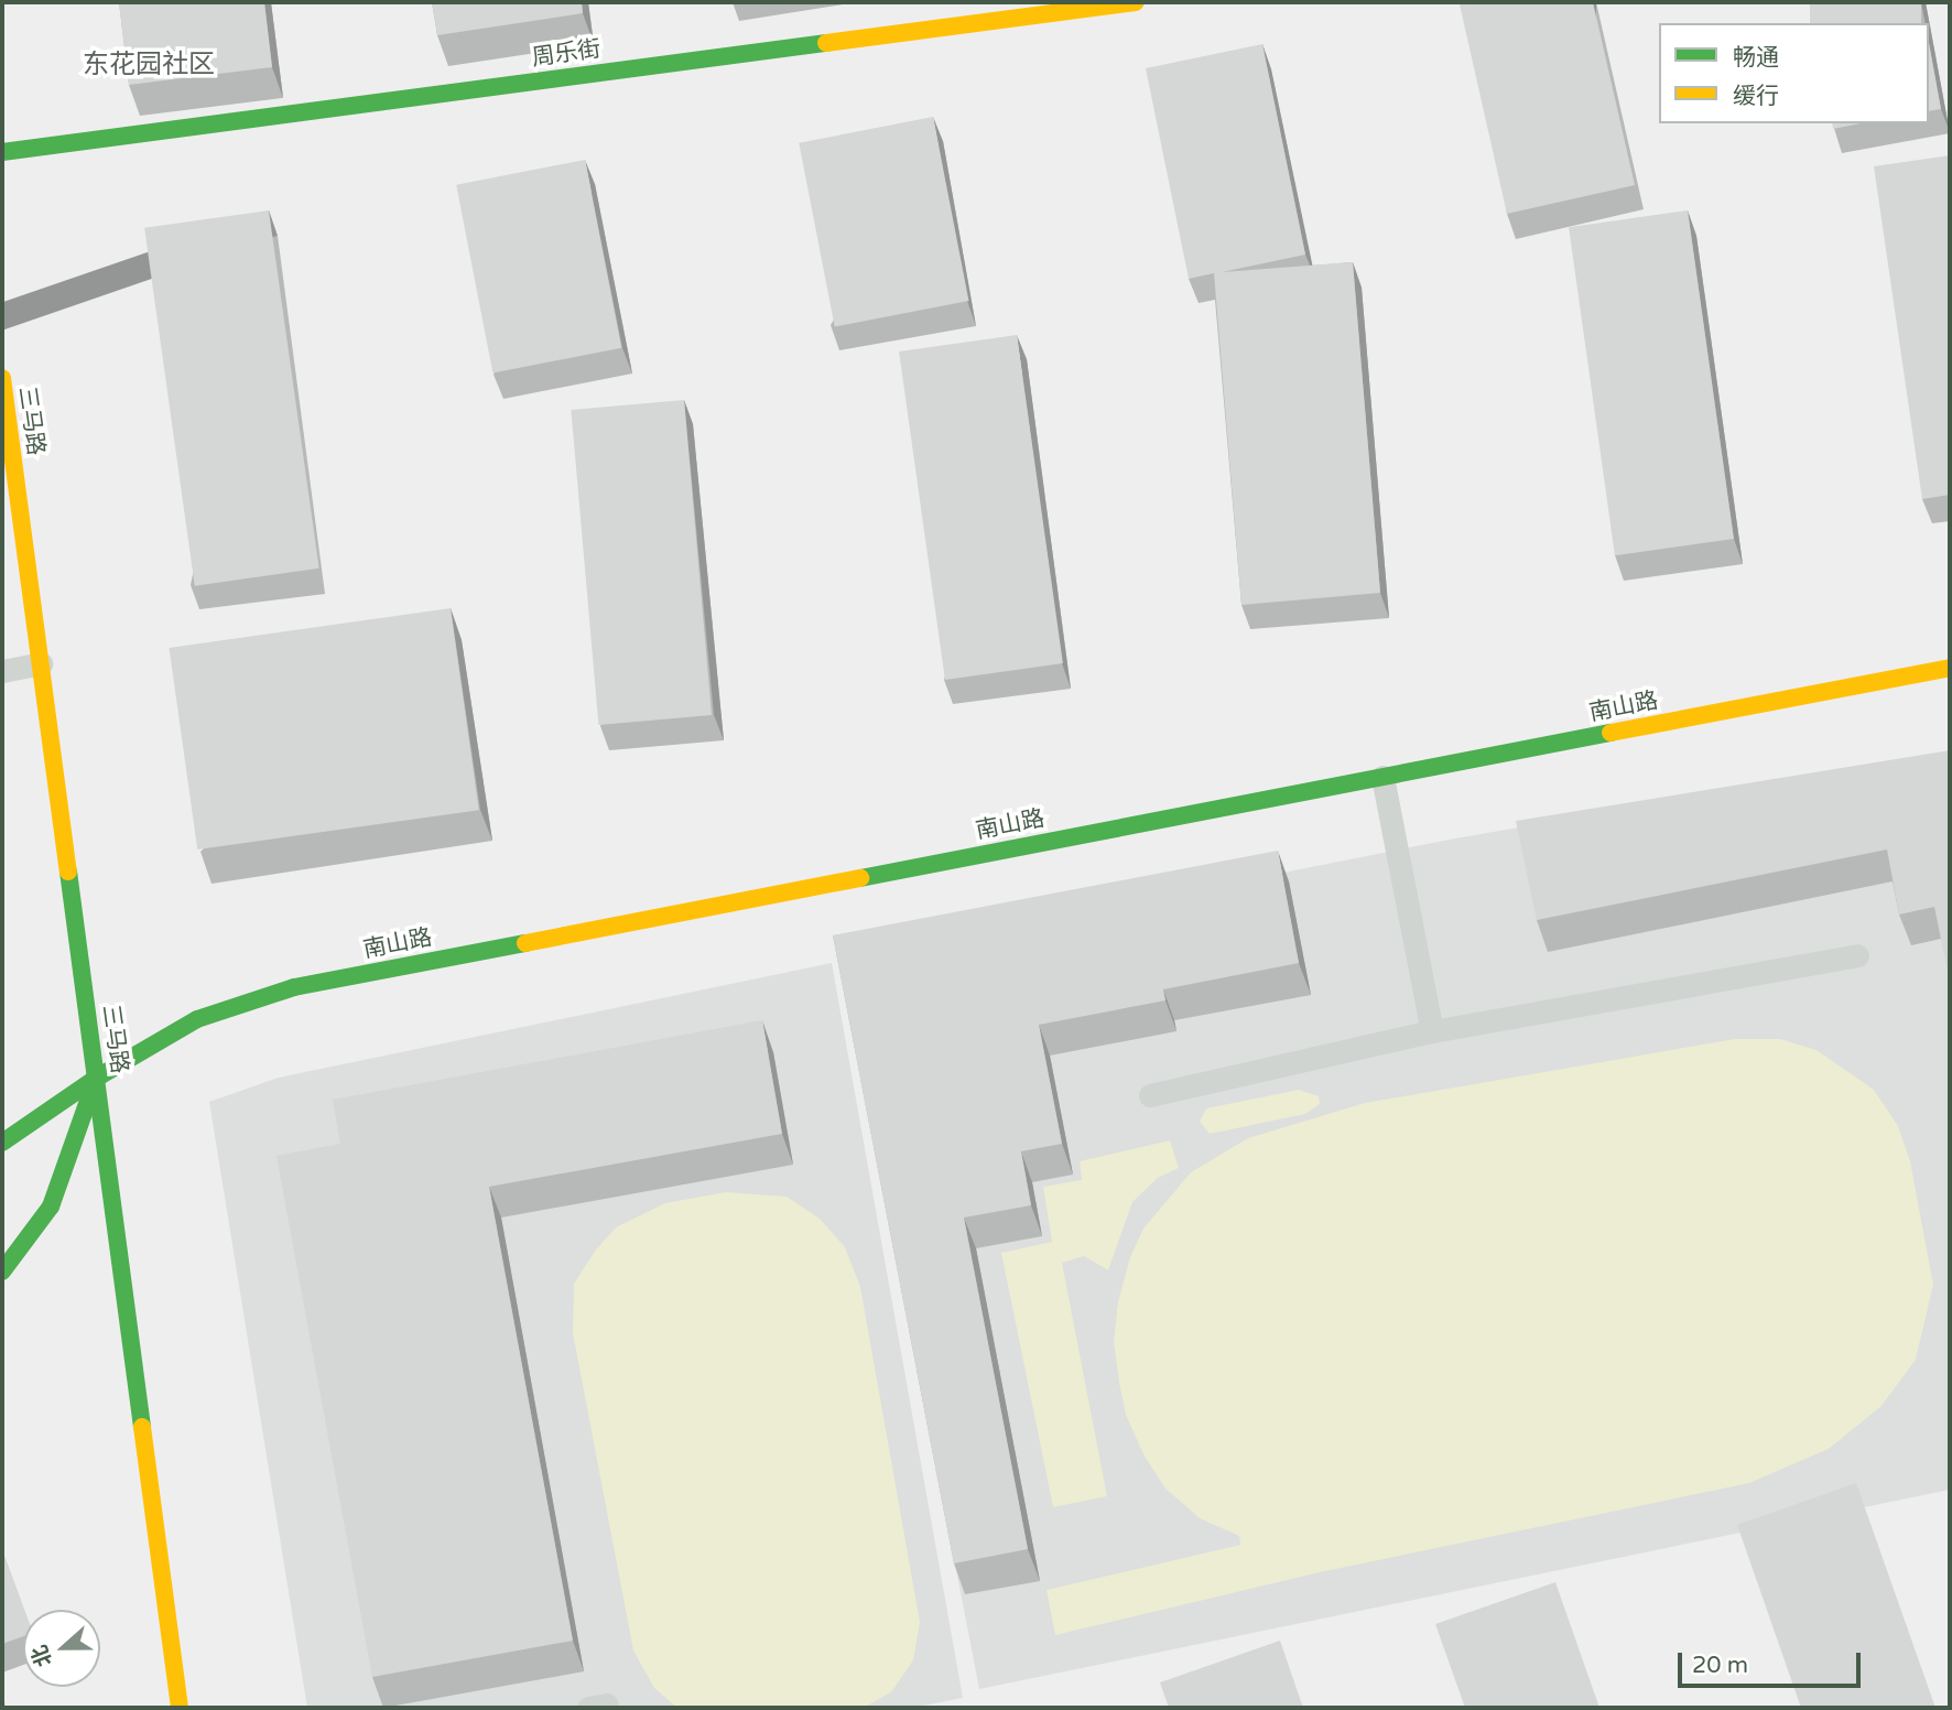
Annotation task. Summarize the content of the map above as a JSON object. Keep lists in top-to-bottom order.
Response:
{
  "streets": {
    "street": ["周乐街", "三马路", "南山路"]
  },
  "crossings": [
    ["三马路", "南山路"]
  ],
  "districts": ["东花园社区"],
  "legend": ["畅通", "缓行"],
  "scale_bar": "20 m",
  "north": "left"
}
